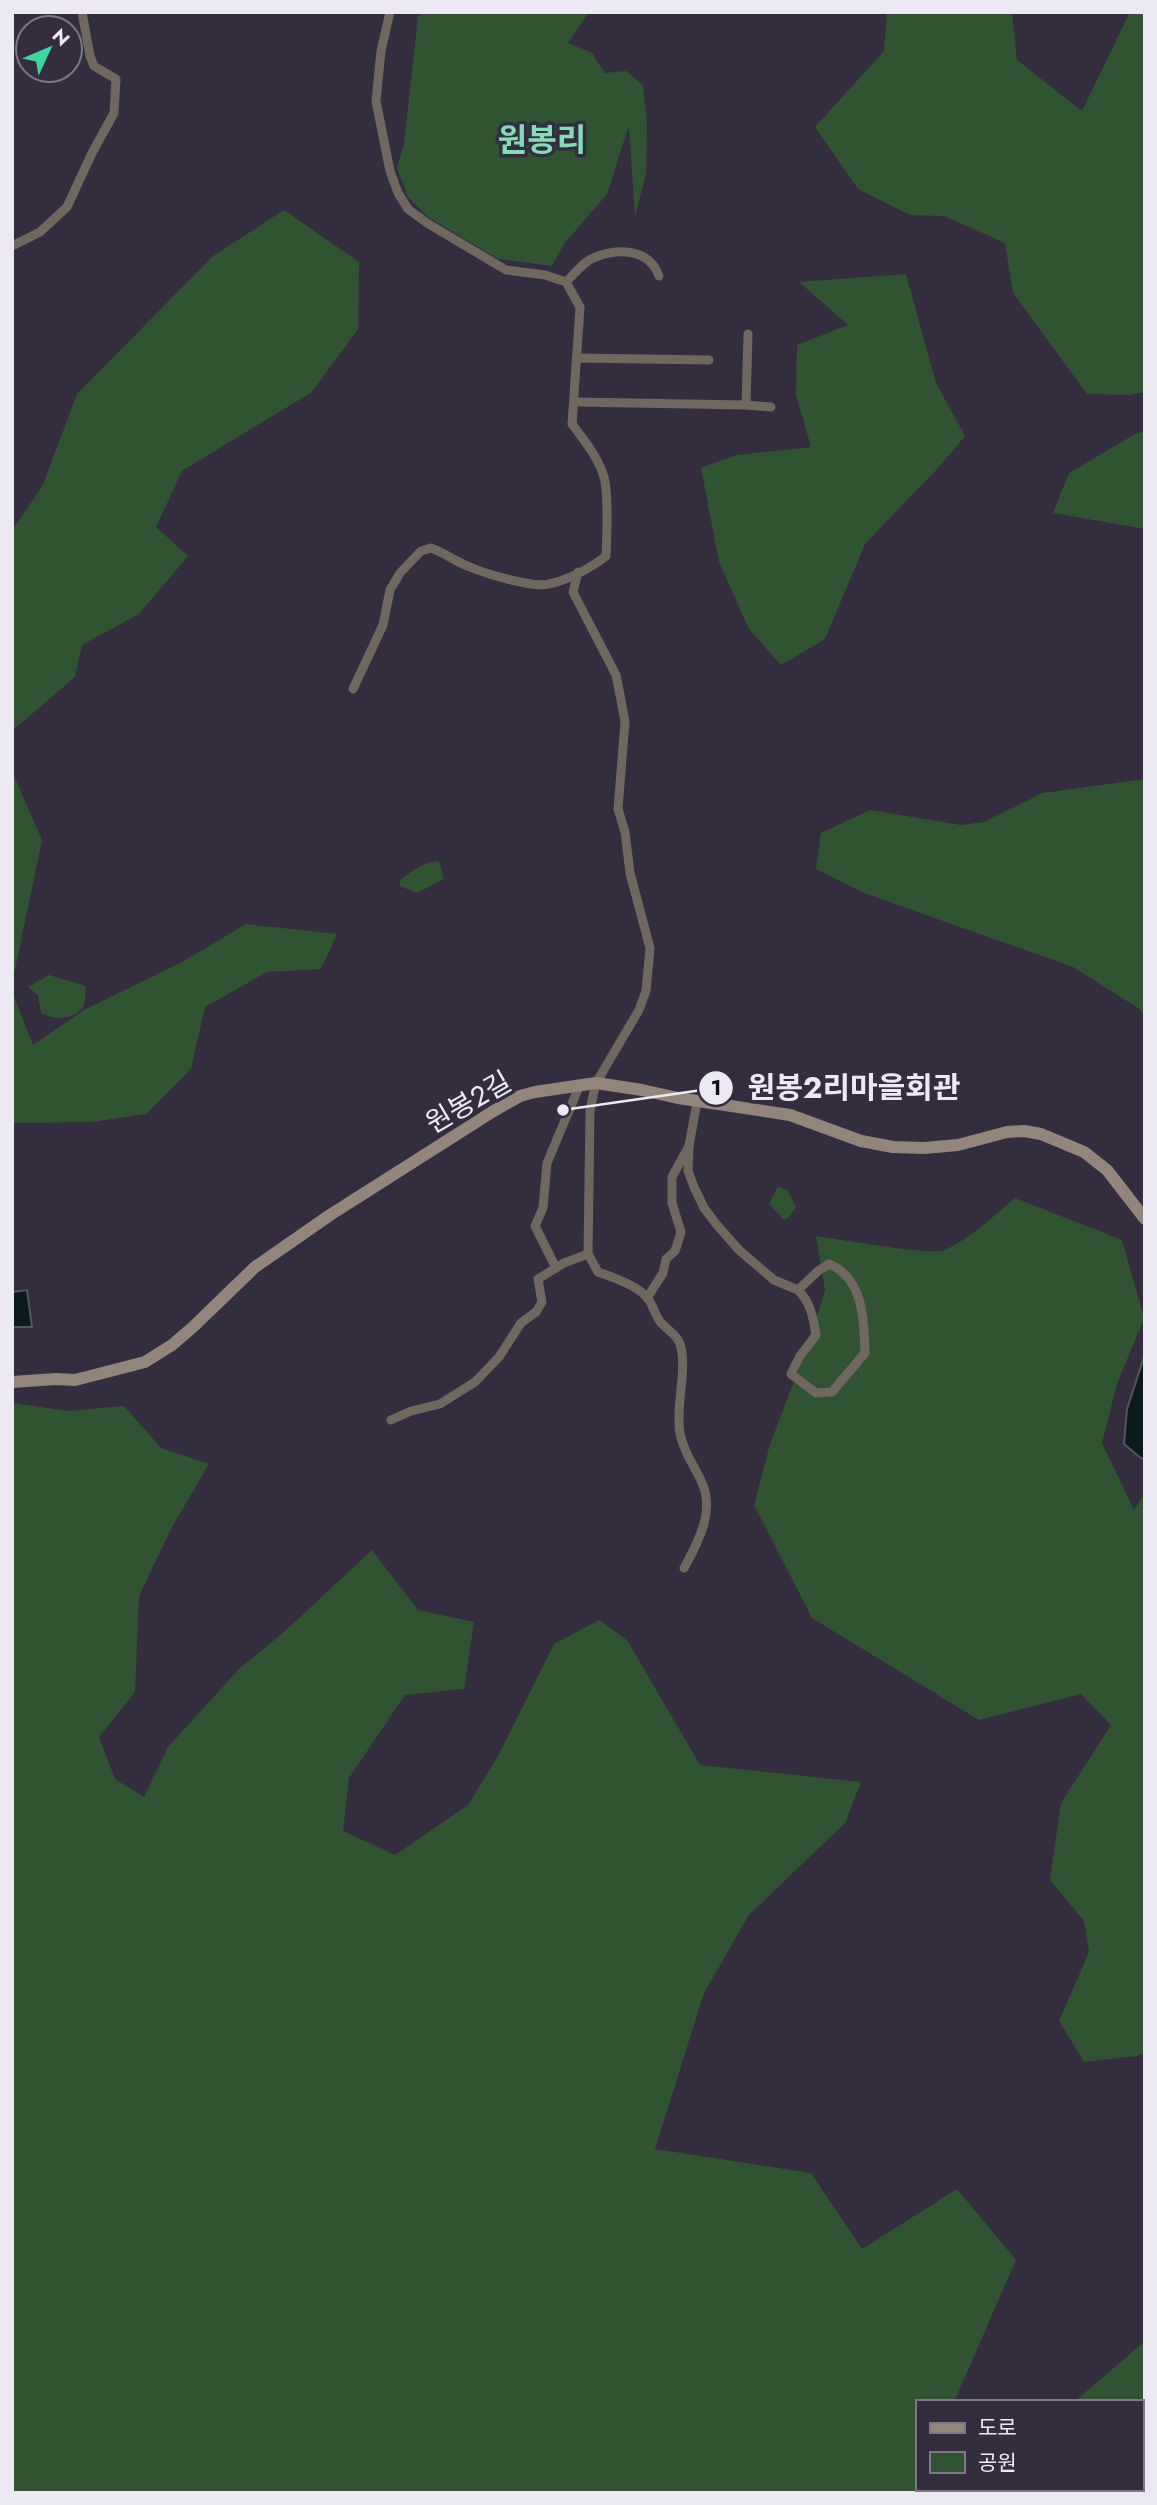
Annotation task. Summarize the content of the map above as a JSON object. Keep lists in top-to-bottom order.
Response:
{
  "streets": {
    "main road": ["원봉2길"]
  },
  "districts": ["원봉리"],
  "places": ["원봉2리마을회관"],
  "legend": ["도로", "공원"],
  "north": "top right"
}
